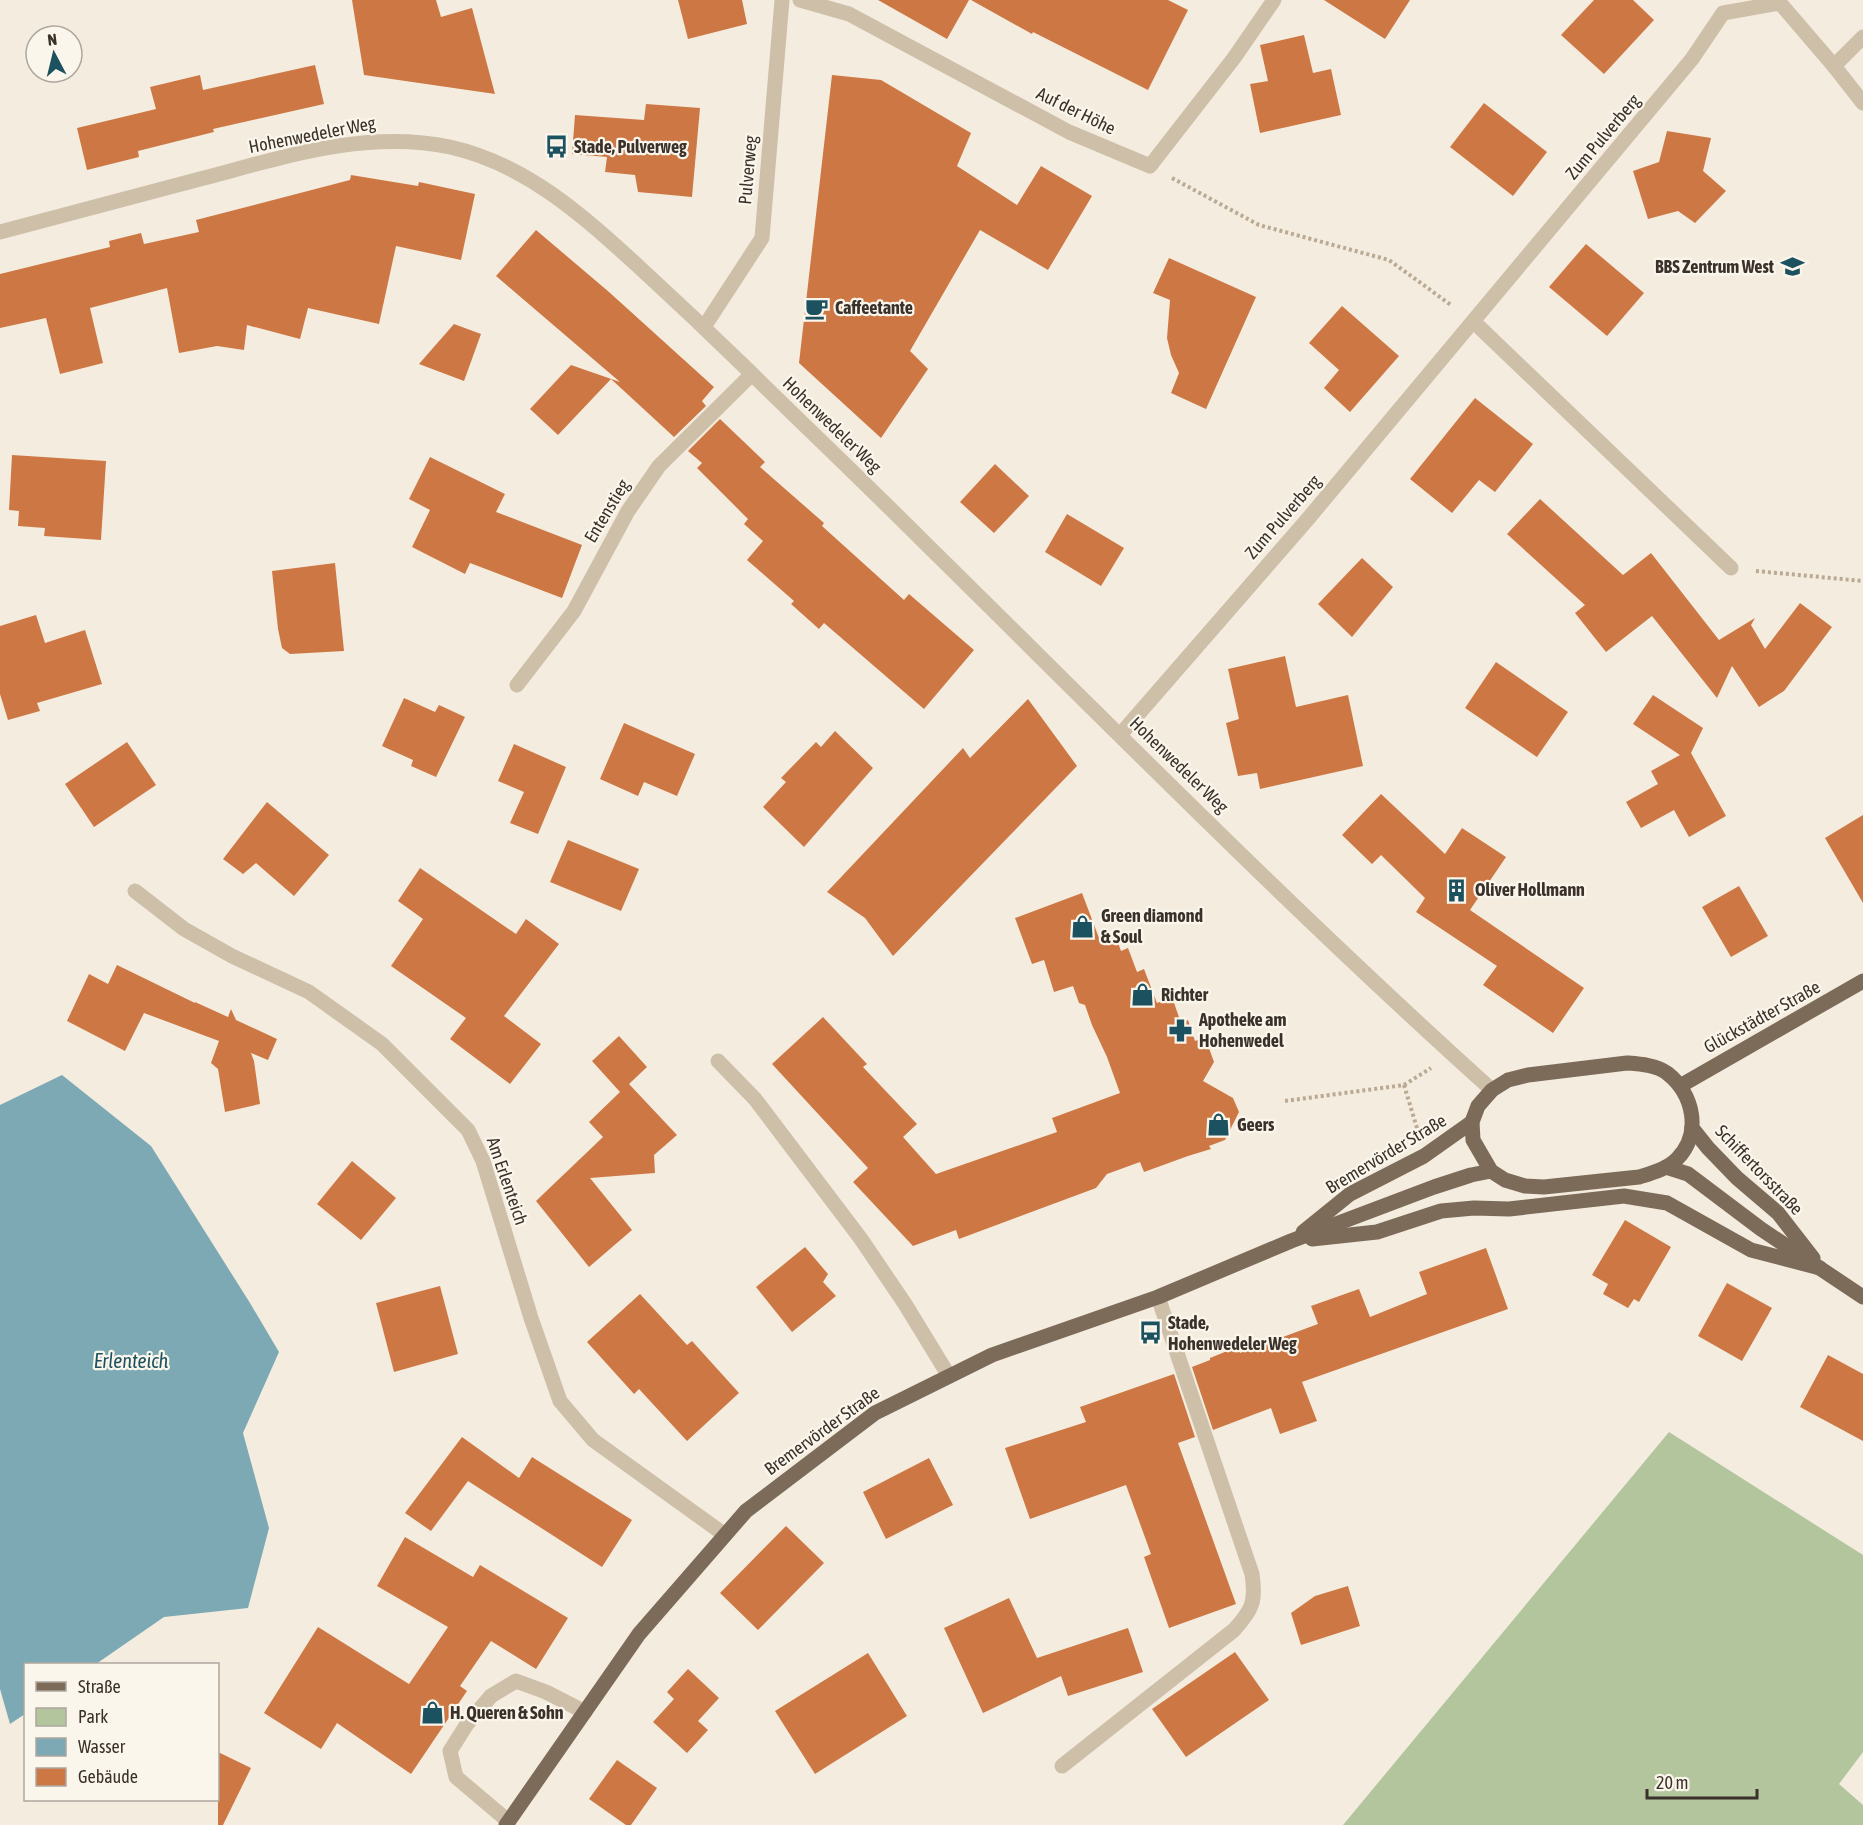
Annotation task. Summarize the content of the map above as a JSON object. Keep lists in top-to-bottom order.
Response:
{
  "streets": {
    "main road": ["Glückstädter Straße", "Bremervörder Straße", "Schiffertorsstraße"],
    "street": [
      "Auf der Höhe",
      "Hohenwedeler Weg",
      "Zum Pulverberg",
      "Pulverweg",
      "Entenstieg",
      "Am Erlenteich"
    ]
  },
  "crossings": [
    ["Hohenwedeler Weg", "Zum Pulverberg"],
    ["Hohenwedeler Weg", "Pulverweg"],
    ["Hohenwedeler Weg", "Entenstieg"],
    ["Bremervörder Straße", "Am Erlenteich"]
  ],
  "water": ["Erlenteich"],
  "places": {
    "bus stop": ["Stade, Pulverweg", "Stade, Hohenwedeler Weg"],
    "school or university": ["BBS Zentrum West"],
    "cafe": ["Caffeetante"],
    "building": ["Oliver Hollmann"],
    "shop": [
      "Green diamond & Soul",
      "Richter",
      "Geers",
      "H. Queren & Sohn"
    ],
    "pharmacy": ["Apotheke am Hohenwedel"]
  },
  "legend": [
    "Straße",
    "Park",
    "Wasser",
    "Gebäude"
  ],
  "scale_bar": "20 m",
  "north": "top"
}
